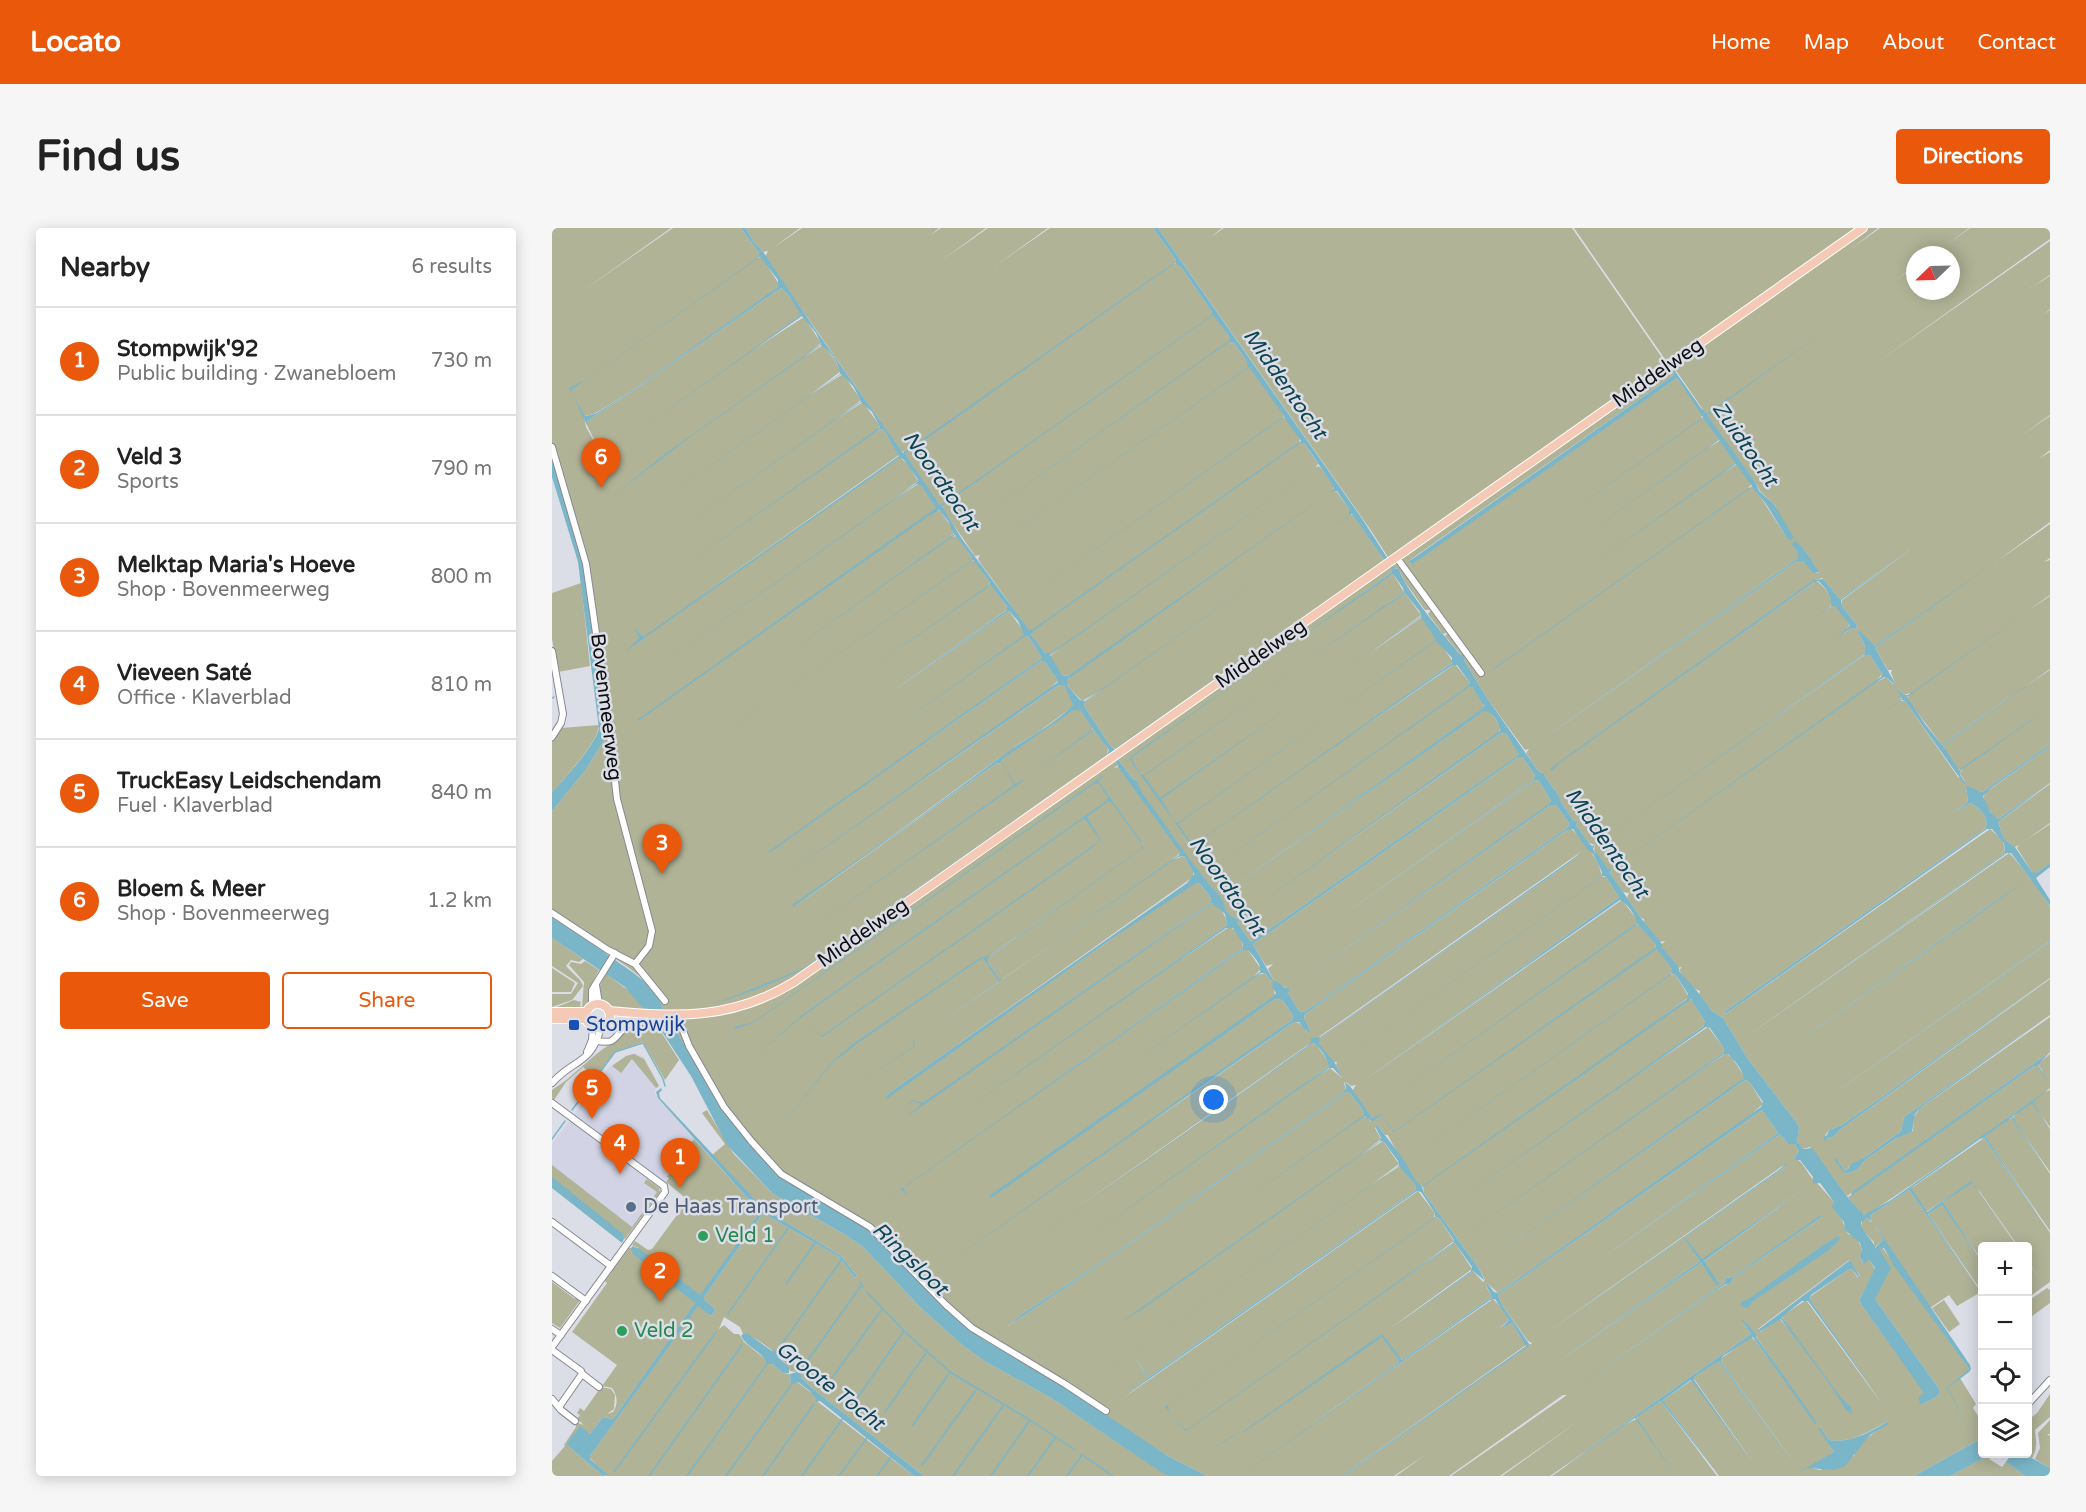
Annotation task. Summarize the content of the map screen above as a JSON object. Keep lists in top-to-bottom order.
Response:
{
  "streets": {
    "main road": ["Middelweg"],
    "street": ["Bovenmeerweg"]
  },
  "water": [
    "Middentocht",
    "Zuidtocht",
    "Noordtocht",
    "Ringsloot",
    "Groote Tocht"
  ],
  "places": {
    "transit": ["Stompwijk"],
    "other": ["De Haas Transport", "Veld 1", "Veld 2"]
  },
  "north": "bottom left",
  "page": {
    "header": "Locato",
    "nav": [
      "Home",
      "Map",
      "About",
      "Contact"
    ],
    "buttons": [
      "Directions",
      ["Save", "Share"]
    ],
    "title": "Find us",
    "heading": ["Nearby", "6 results"],
    "list": [
      {
        "mark": "1",
        "name": "Stompwijk'92",
        "note": "Public building · Zwanebloem",
        "value": "730 m"
      },
      {
        "mark": "2",
        "name": "Veld 3",
        "note": "Sports",
        "value": "790 m"
      },
      {
        "mark": "3",
        "name": "Melktap Maria's Hoeve",
        "note": "Shop · Bovenmeerweg",
        "value": "800 m"
      },
      {
        "mark": "4",
        "name": "Vieveen Saté",
        "note": "Office · Klaverblad",
        "value": "810 m"
      },
      {
        "mark": "5",
        "name": "TruckEasy Leidschendam",
        "note": "Fuel · Klaverblad",
        "value": "840 m"
      },
      {
        "mark": "6",
        "name": "Bloem & Meer",
        "note": "Shop · Bovenmeerweg",
        "value": "1.2 km"
      }
    ],
    "pins": [
      "6",
      "3",
      "5",
      "4",
      "1",
      "2"
    ],
    "map_buttons": ["+", "−"]
  }
}
